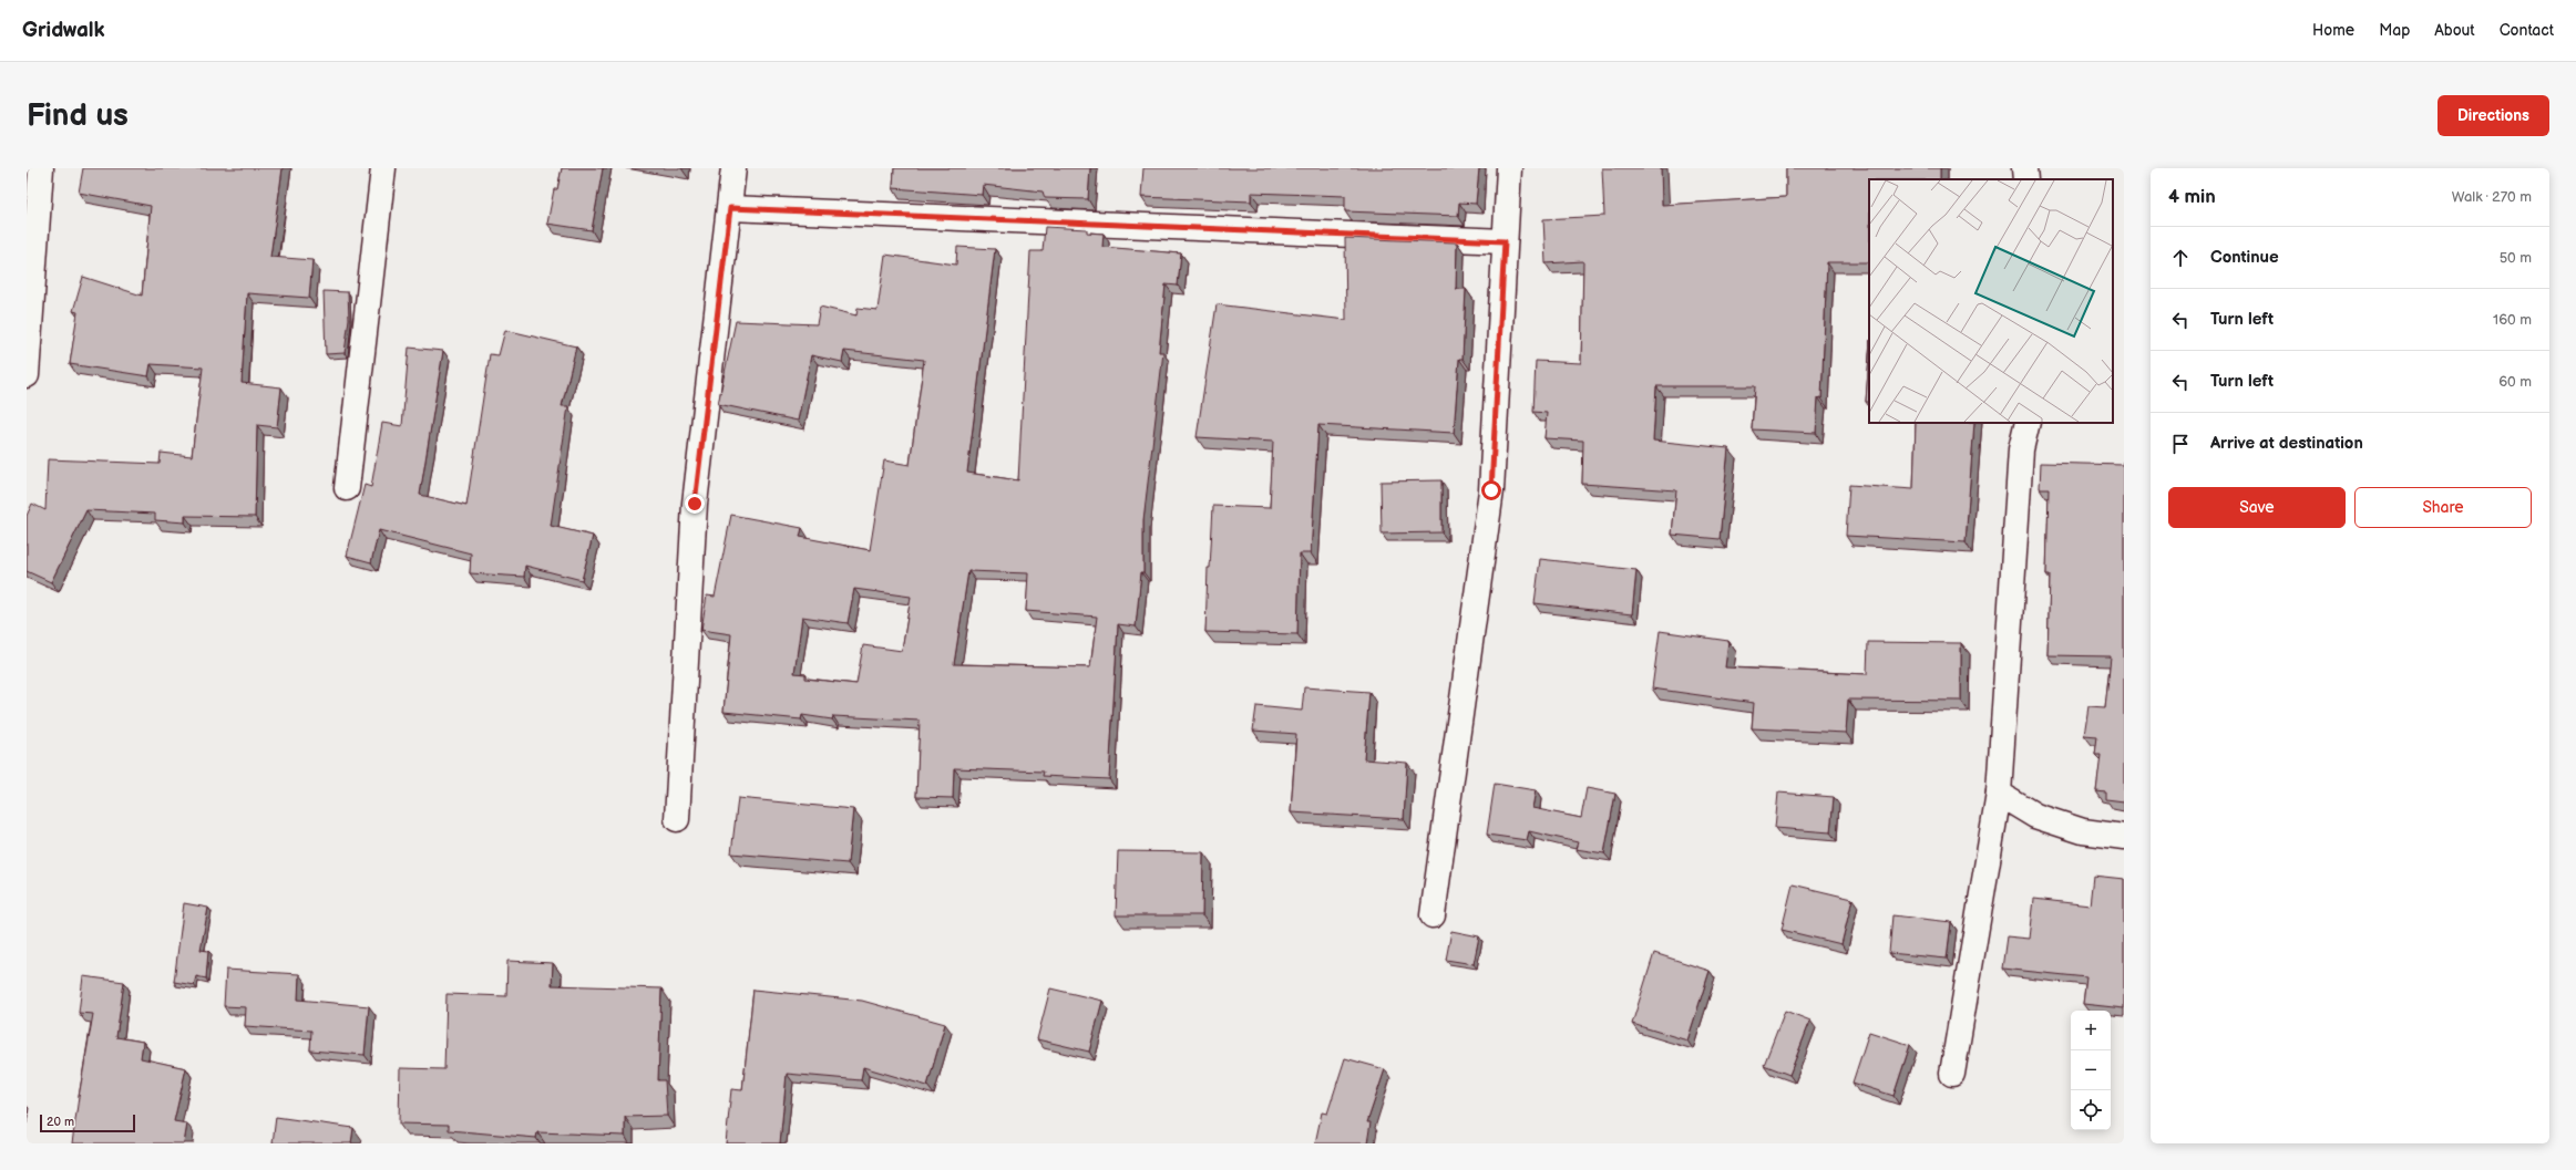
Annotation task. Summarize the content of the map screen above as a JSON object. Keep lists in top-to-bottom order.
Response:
{
  "scale_bar": "20 m",
  "page": {
    "header": "Gridwalk",
    "nav": [
      "Home",
      "Map",
      "About",
      "Contact"
    ],
    "buttons": [
      "Directions",
      ["Save", "Share"]
    ],
    "title": "Find us",
    "heading": ["4 min", "Walk · 270 m"],
    "list": [
      ["Continue", "50 m"],
      ["Turn left", "160 m"],
      ["Turn left", "60 m"],
      "Arrive at destination"
    ],
    "map_buttons": ["+", "−"],
    "scale": "20 m"
  }
}
